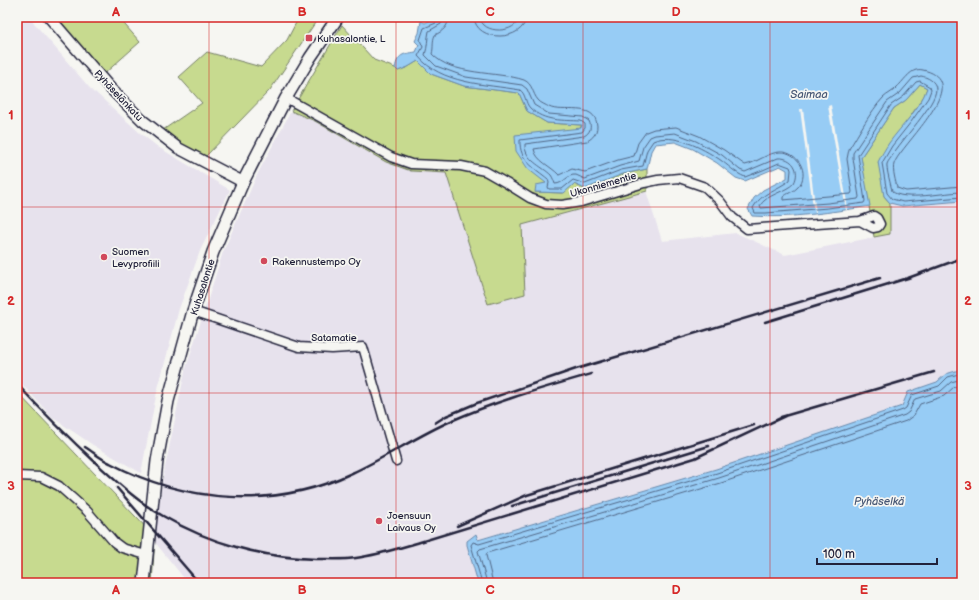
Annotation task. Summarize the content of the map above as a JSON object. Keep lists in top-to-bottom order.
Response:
{
  "streets": {
    "main road": ["Kuhasalontie"],
    "street": ["Pyhäselänkatu", "Ukonniementie", "Satamatie"]
  },
  "crossings": [
    ["Pyhäselänkatu", "Kuhasalontie"],
    ["Ukonniementie", "Kuhasalontie"],
    ["Kuhasalontie", "Satamatie"]
  ],
  "water": ["Saimaa", "Pyhäselkä"],
  "places": {
    "transit": ["Kuhasalontie, L"],
    "other": ["Suomen Levyprofiili", "Rakennustempo Oy", "Joensuun Laivaus Oy"]
  },
  "scale_bar": "100 m",
  "grid": {
    "columns": [
      "A",
      "B",
      "C",
      "D",
      "E"
    ],
    "rows": ["1", "2", "3"]
  }
}
